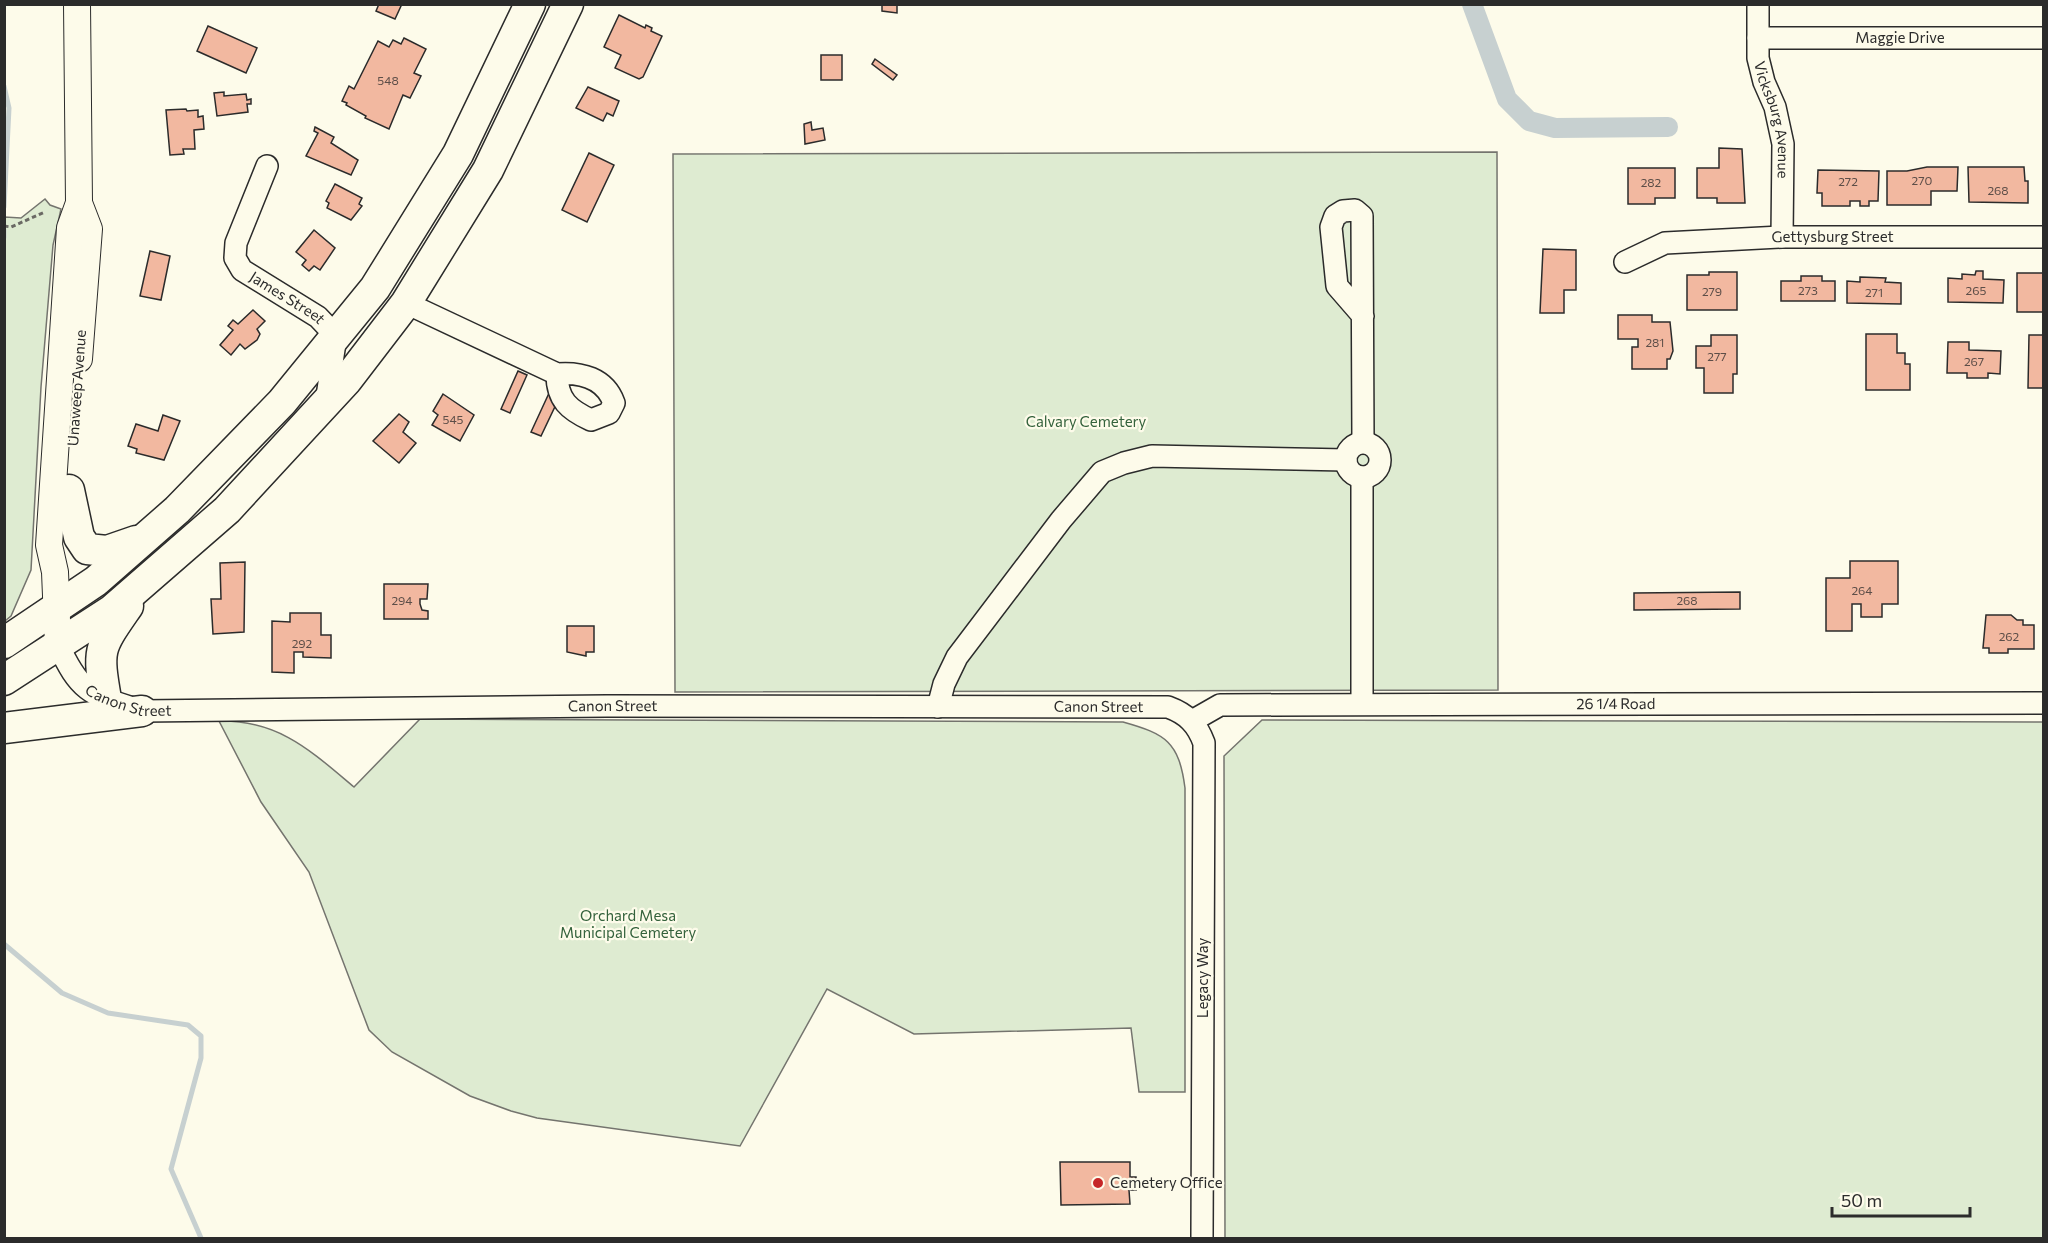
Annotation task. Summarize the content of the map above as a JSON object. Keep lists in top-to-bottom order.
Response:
{
  "streets": {
    "main road": ["Unaweep Avenue"],
    "street": [
      "Maggie Drive",
      "Vicksburg Avenue",
      "Gettysburg Street",
      "James Street",
      "Canon Street",
      "26 1/4 Road",
      "Legacy Way"
    ]
  },
  "crossings": [
    ["Maggie Drive", "Vicksburg Avenue"],
    ["Vicksburg Avenue", "Gettysburg Street"],
    ["Unaweep Avenue", "Canon Street"],
    ["Canon Street", "26 1/4 Road"],
    ["Canon Street", "Legacy Way"],
    ["26 1/4 Road", "Legacy Way"]
  ],
  "parks": ["Calvary Cemetery", "Orchard Mesa Municipal Cemetery"],
  "places": ["Cemetery Office"],
  "house_numbers": [
    "548",
    "270",
    "272",
    "282",
    "268",
    "273",
    "265",
    "279",
    "271",
    "281",
    "277",
    "267",
    "545",
    "264",
    "294",
    "268",
    "262",
    "292"
  ],
  "scale_bar": "50 m"
}
